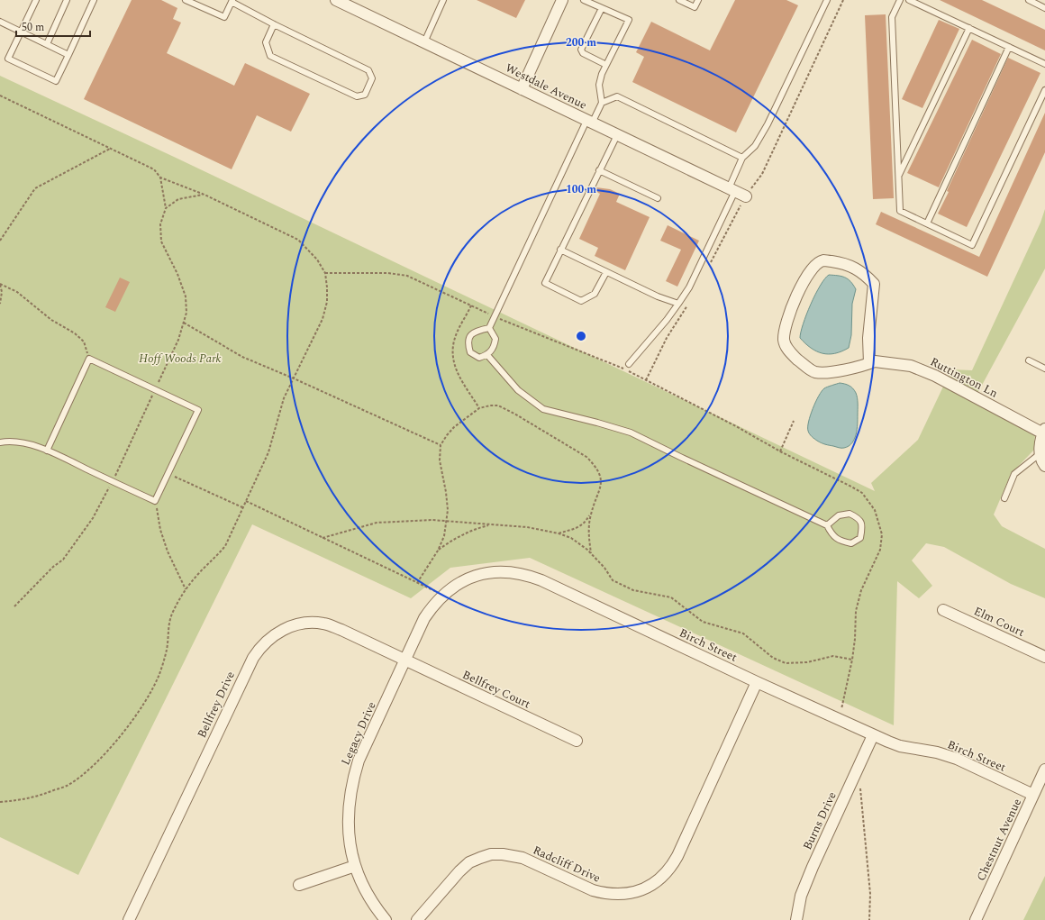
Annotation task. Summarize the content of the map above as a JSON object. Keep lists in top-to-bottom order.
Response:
{
  "streets": {
    "street": [
      "Westdale Avenue",
      "Ruttington Ln",
      "Elm Court",
      "Birch Street",
      "Bellfrey Court",
      "Bellfrey Drive",
      "Legacy Drive",
      "Burns Drive",
      "Chestnut Avenue",
      "Radcliff Drive"
    ]
  },
  "crossings": [
    ["Birch Street", "Bellfrey Court"],
    ["Birch Street", "Bellfrey Drive"],
    ["Birch Street", "Legacy Drive"],
    ["Birch Street", "Burns Drive"],
    ["Birch Street", "Chestnut Avenue"],
    ["Birch Street", "Radcliff Drive"],
    ["Bellfrey Court", "Bellfrey Drive"],
    ["Bellfrey Court", "Legacy Drive"],
    ["Bellfrey Drive", "Legacy Drive"]
  ],
  "parks": ["Hoff Woods Park"],
  "scale_bar": "50 m",
  "rings": ["200 m", "100 m"]
}
